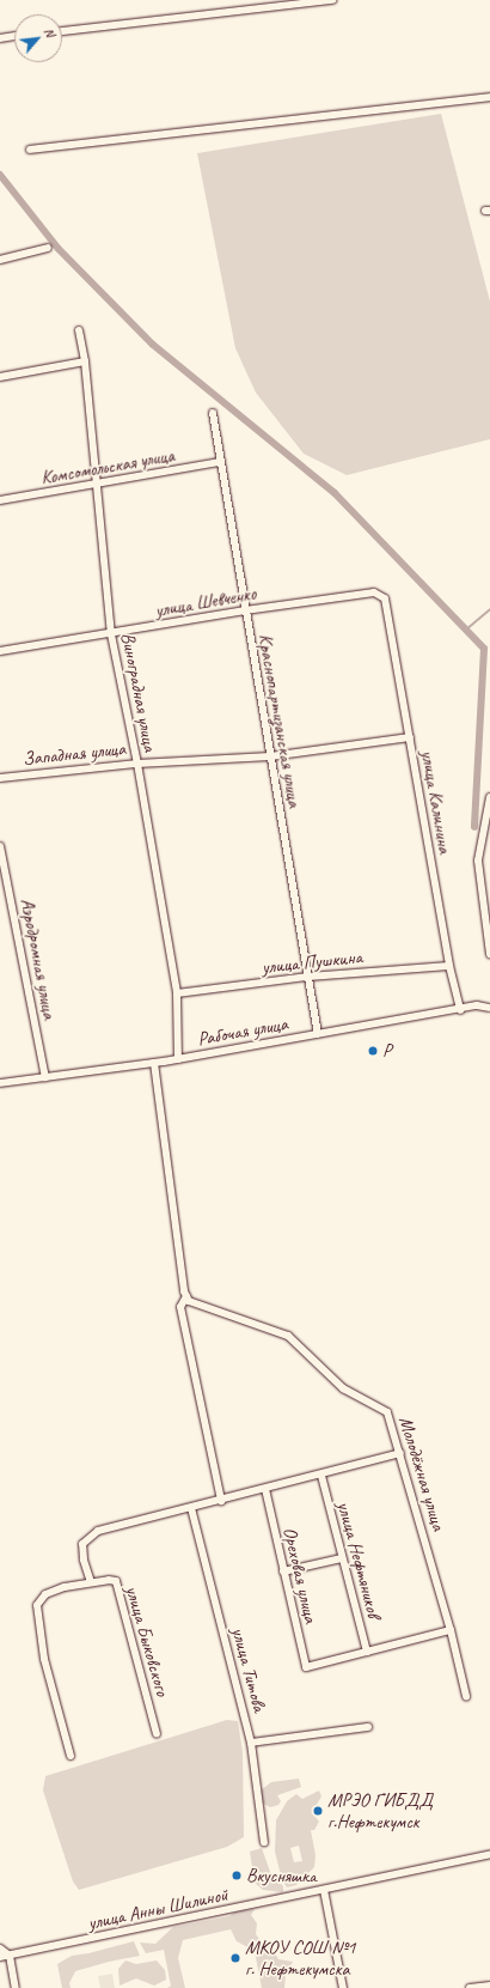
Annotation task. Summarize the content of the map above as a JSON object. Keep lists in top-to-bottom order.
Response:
{
  "streets": {
    "street": [
      "Комсомольская улица",
      "улица Шевченко",
      "Виноградная улица",
      "Краснопартизанская улица",
      "Западная улица",
      "улица Калинина",
      "Аэродромная улица",
      "улица Пушкина",
      "Рабочая улица",
      "Молодёжная улица",
      "улица Нефтяников",
      "Ореховая улица",
      "улица Быковского",
      "улица Титова",
      "улица Анны Шилиной"
    ]
  },
  "crossings": [
    ["Комсомольская улица", "Виноградная улица"],
    ["Комсомольская улица", "Краснопартизанская улица"],
    ["улица Шевченко", "Виноградная улица"],
    ["улица Шевченко", "Краснопартизанская улица"],
    ["улица Шевченко", "улица Калинина"],
    ["Виноградная улица", "Западная улица"],
    ["Виноградная улица", "улица Пушкина"],
    ["Виноградная улица", "Рабочая улица"],
    ["Краснопартизанская улица", "Западная улица"],
    ["Краснопартизанская улица", "улица Пушкина"],
    ["Краснопартизанская улица", "Рабочая улица"],
    ["Западная улица", "улица Калинина"],
    ["улица Калинина", "улица Пушкина"],
    ["улица Калинина", "Рабочая улица"],
    ["Аэродромная улица", "Рабочая улица"],
    ["улица Нефтяников", "Ореховая улица"]
  ],
  "places": [
    "Р",
    "МРЭО ГИБДД г.Нефтекумск",
    "Вкусняшка",
    "МКОУ СОШ №1 г. Нефтекумска"
  ],
  "north": "top right"
}
